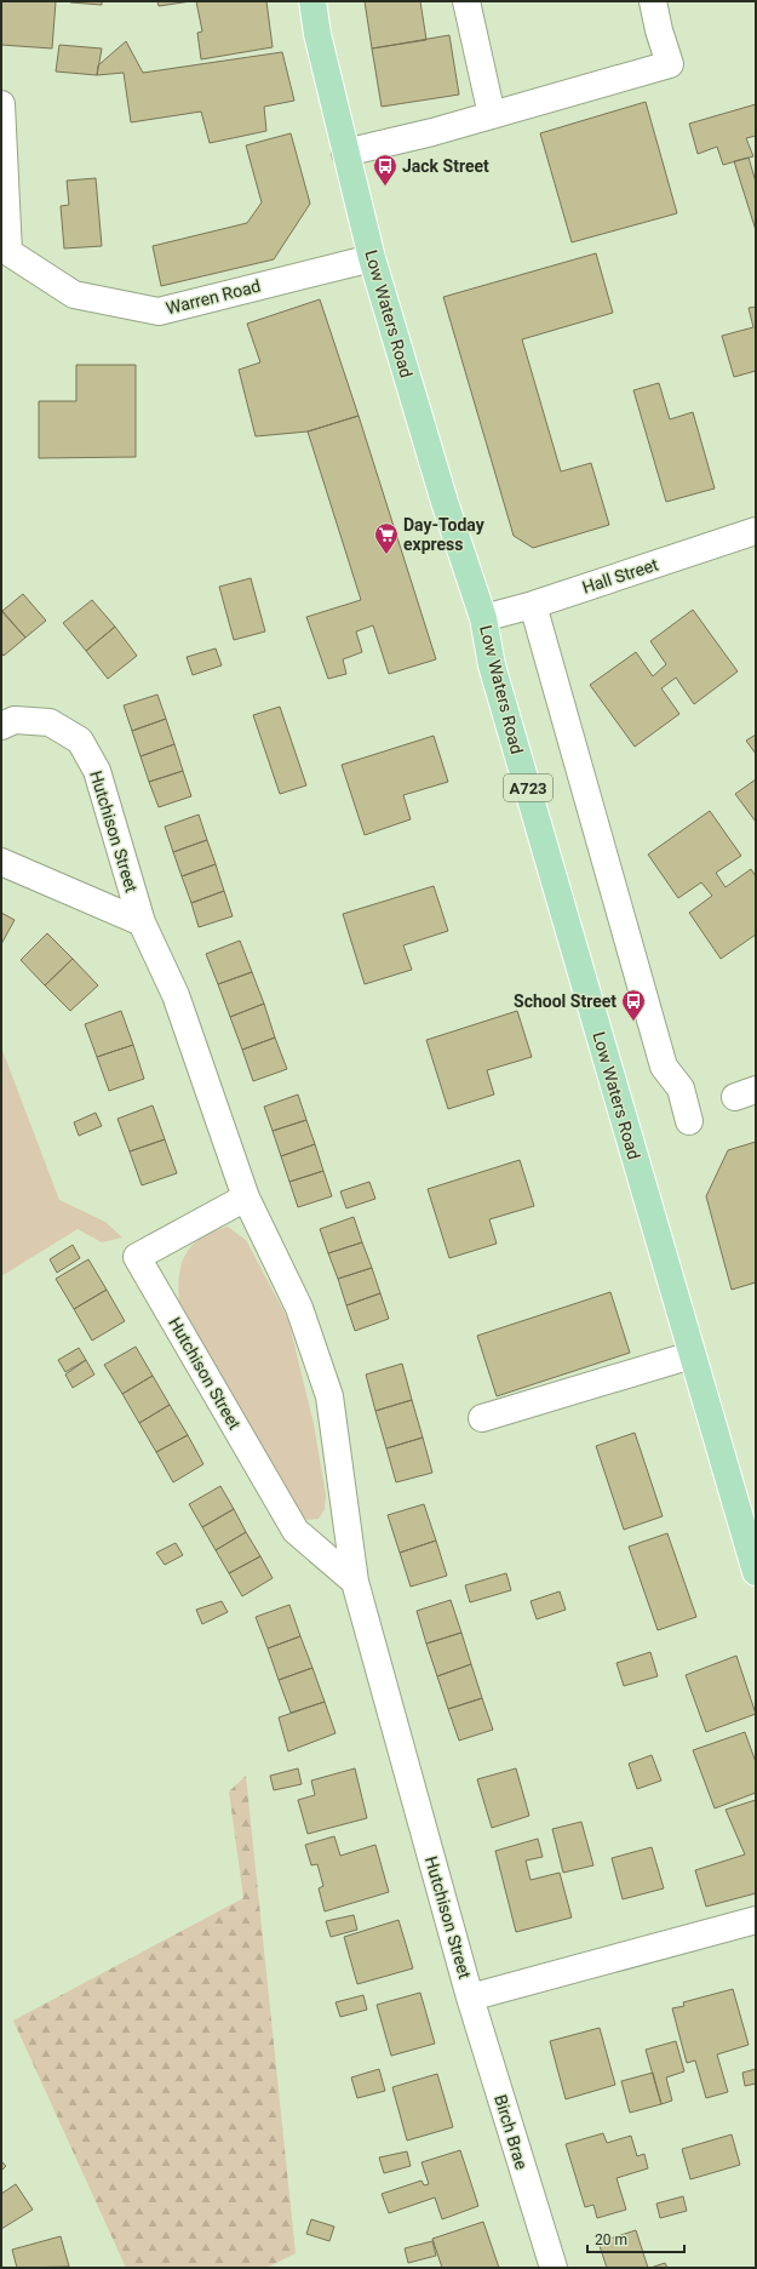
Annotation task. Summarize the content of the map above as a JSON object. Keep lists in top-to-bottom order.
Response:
{
  "streets": {
    "main road": ["Low Waters Road", "A723"],
    "street": [
      "Warren Road",
      "Hall Street",
      "Hutchison Street",
      "Birch Brae"
    ]
  },
  "crossings": [
    ["Warren Road", "Low Waters Road"],
    ["Low Waters Road", "Hall Street"],
    ["Hutchison Street", "Birch Brae"]
  ],
  "places": {
    "bus stop": ["Jack Street", "School Street"],
    "supermarket": ["Day-Today express"]
  },
  "scale_bar": "20 m"
}
